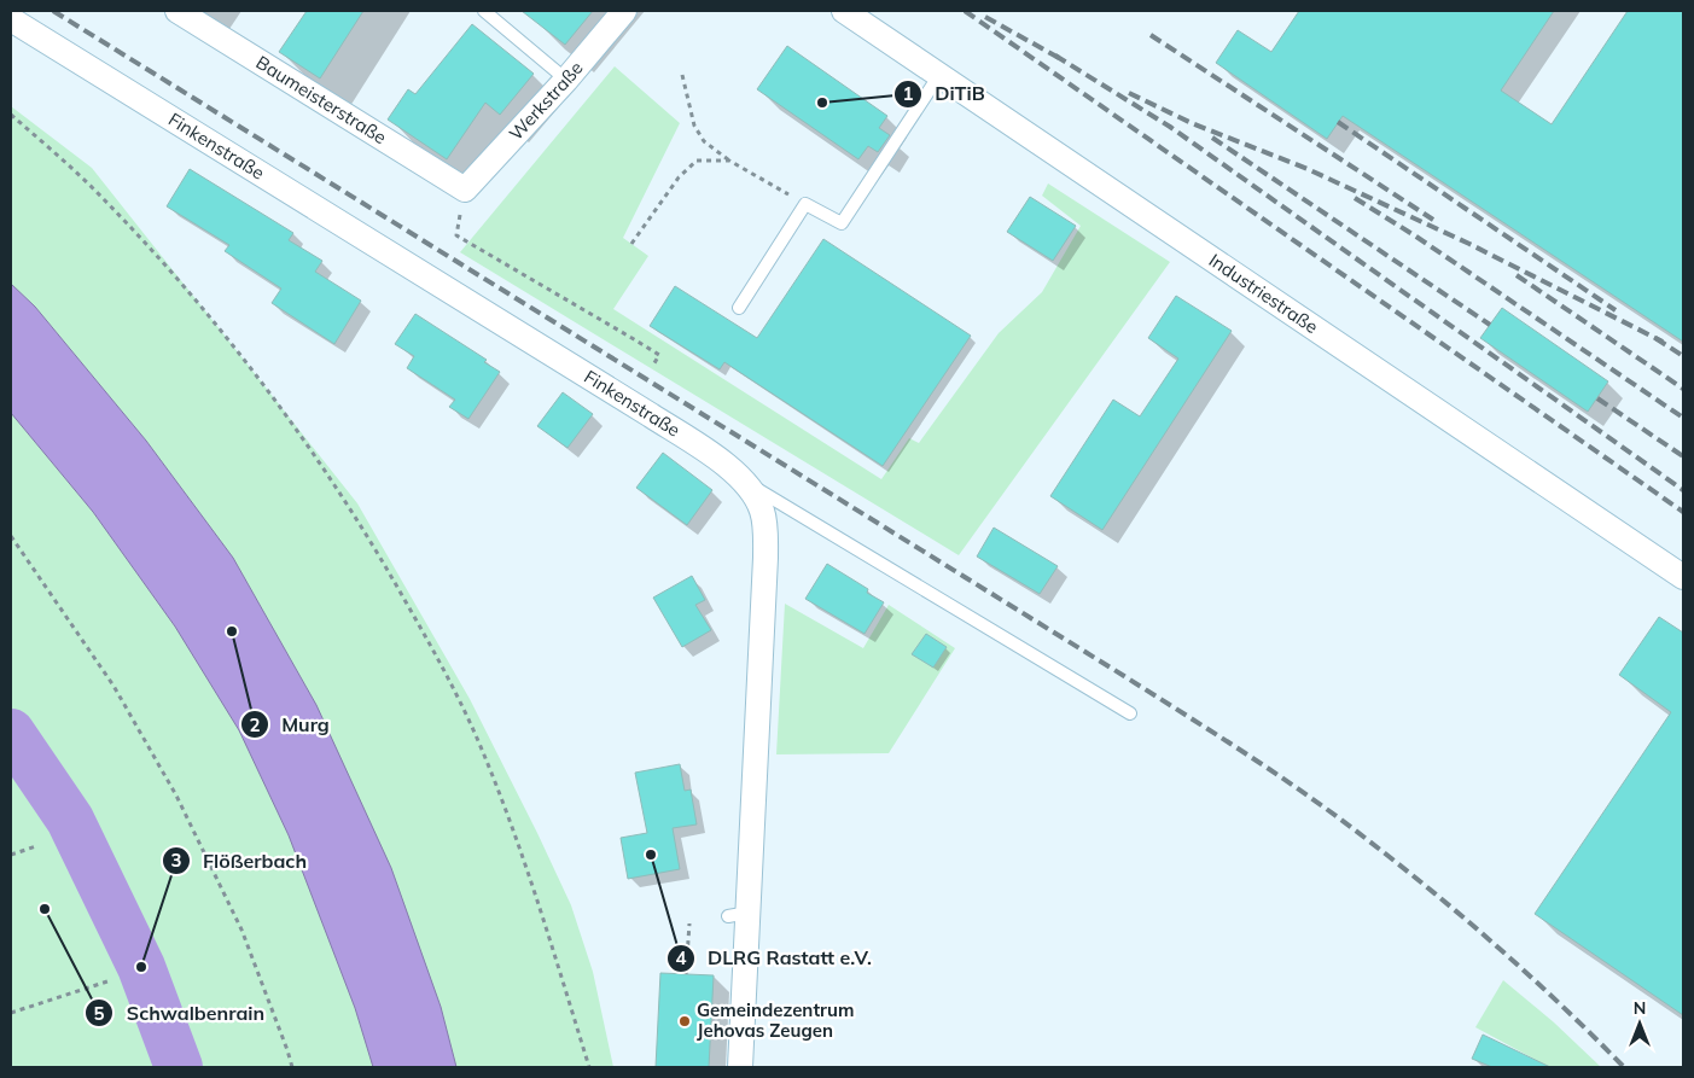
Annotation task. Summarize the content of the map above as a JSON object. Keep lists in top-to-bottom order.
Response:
{
  "streets": {
    "street": [
      "Baumeisterstraße",
      "Werkstraße",
      "Finkenstraße",
      "Industriestraße"
    ]
  },
  "crossings": [
    ["Baumeisterstraße", "Werkstraße"]
  ],
  "places": [
    "DiTiB",
    "Murg",
    "DLRG Rastatt e.V.",
    "Schwalbenrain",
    "Flößerbach",
    "Gemeindezentrum Jehovas Zeugen"
  ],
  "north": "top"
}
